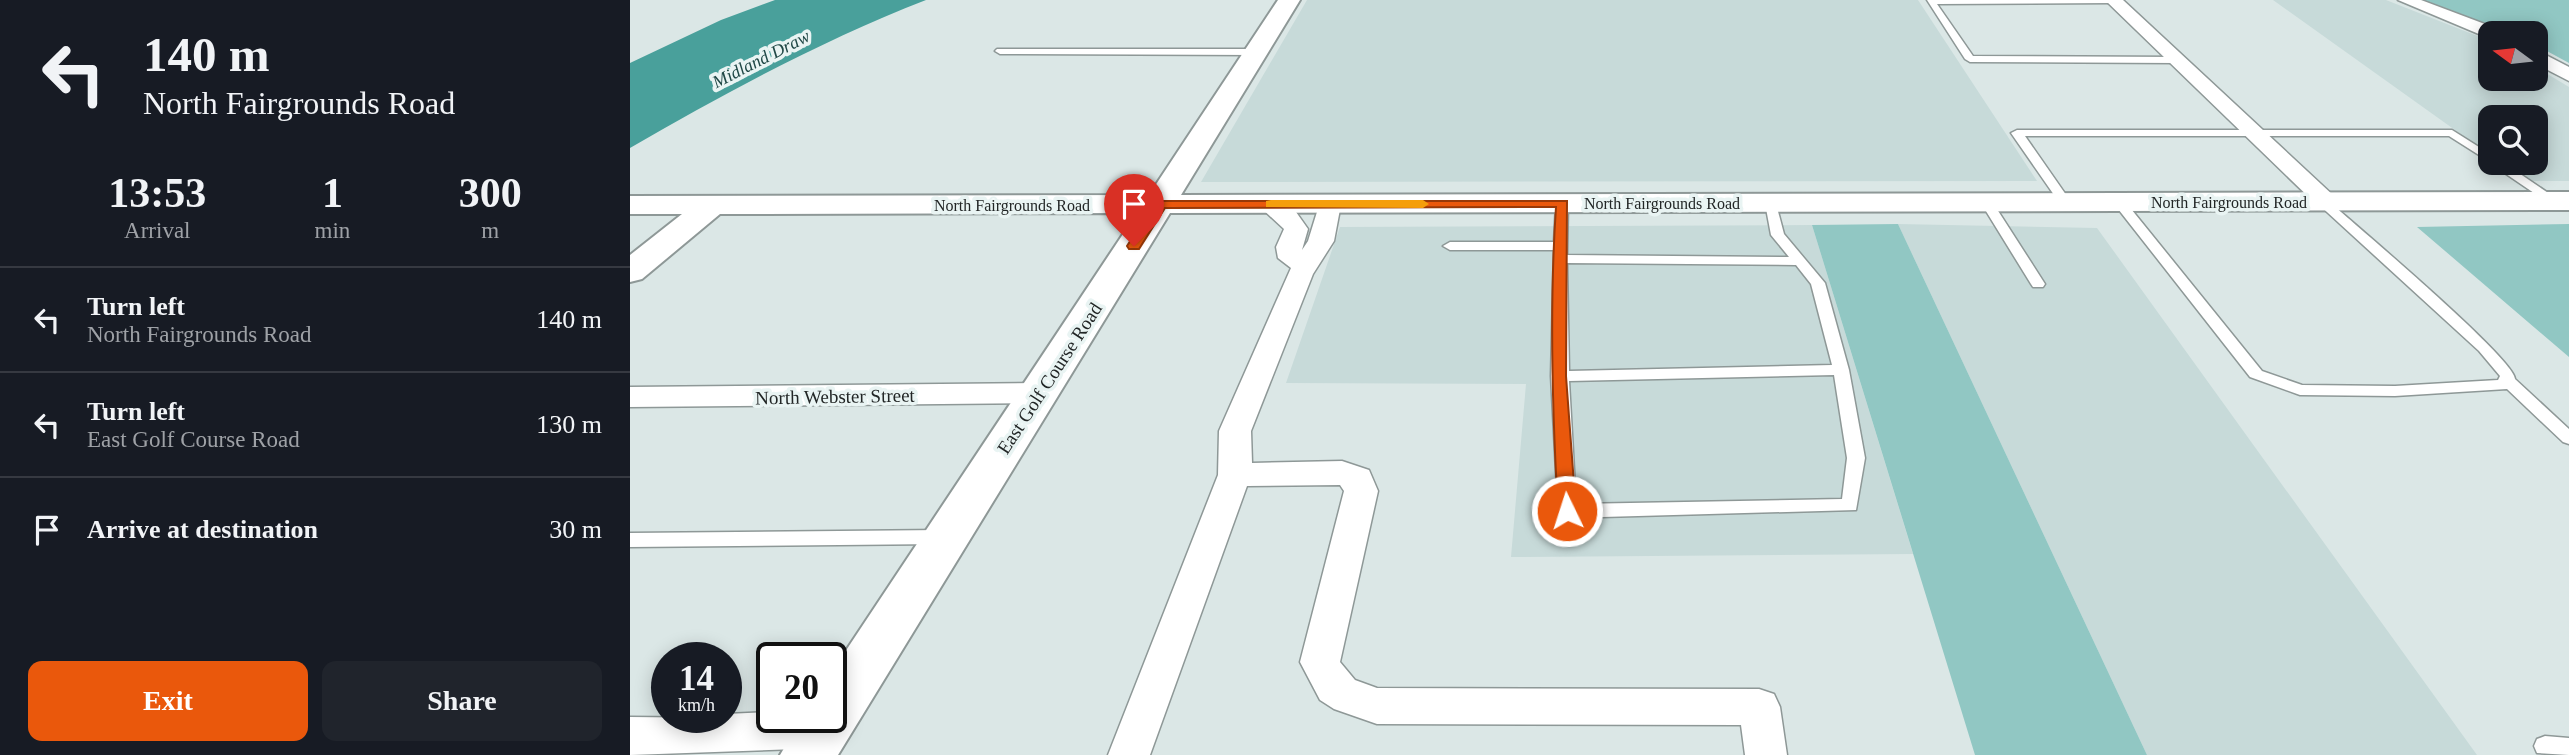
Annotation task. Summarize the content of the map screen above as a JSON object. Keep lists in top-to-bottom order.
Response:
{
  "streets": {
    "main road": ["North Fairgrounds Road", "East Golf Course Road"],
    "street": ["North Webster Street"]
  },
  "crossings": [
    ["North Fairgrounds Road", "East Golf Course Road"],
    ["East Golf Course Road", "North Webster Street"]
  ],
  "water": ["Midland Draw"],
  "north": "left",
  "page": {
    "turn": ["140 m", "North Fairgrounds Road"],
    "eta": [
      "13:53",
      "Arrival",
      "1",
      "min",
      "300",
      "m"
    ],
    "list": [
      {
        "name": "Turn left",
        "note": "North Fairgrounds Road",
        "value": "140 m"
      },
      {
        "name": "Turn left",
        "note": "East Golf Course Road",
        "value": "130 m"
      },
      {
        "name": "Arrive at destination",
        "value": "30 m"
      }
    ],
    "speed": "14 km/h",
    "limit": "20",
    "buttons": ["Exit", "Share"]
  }
}
